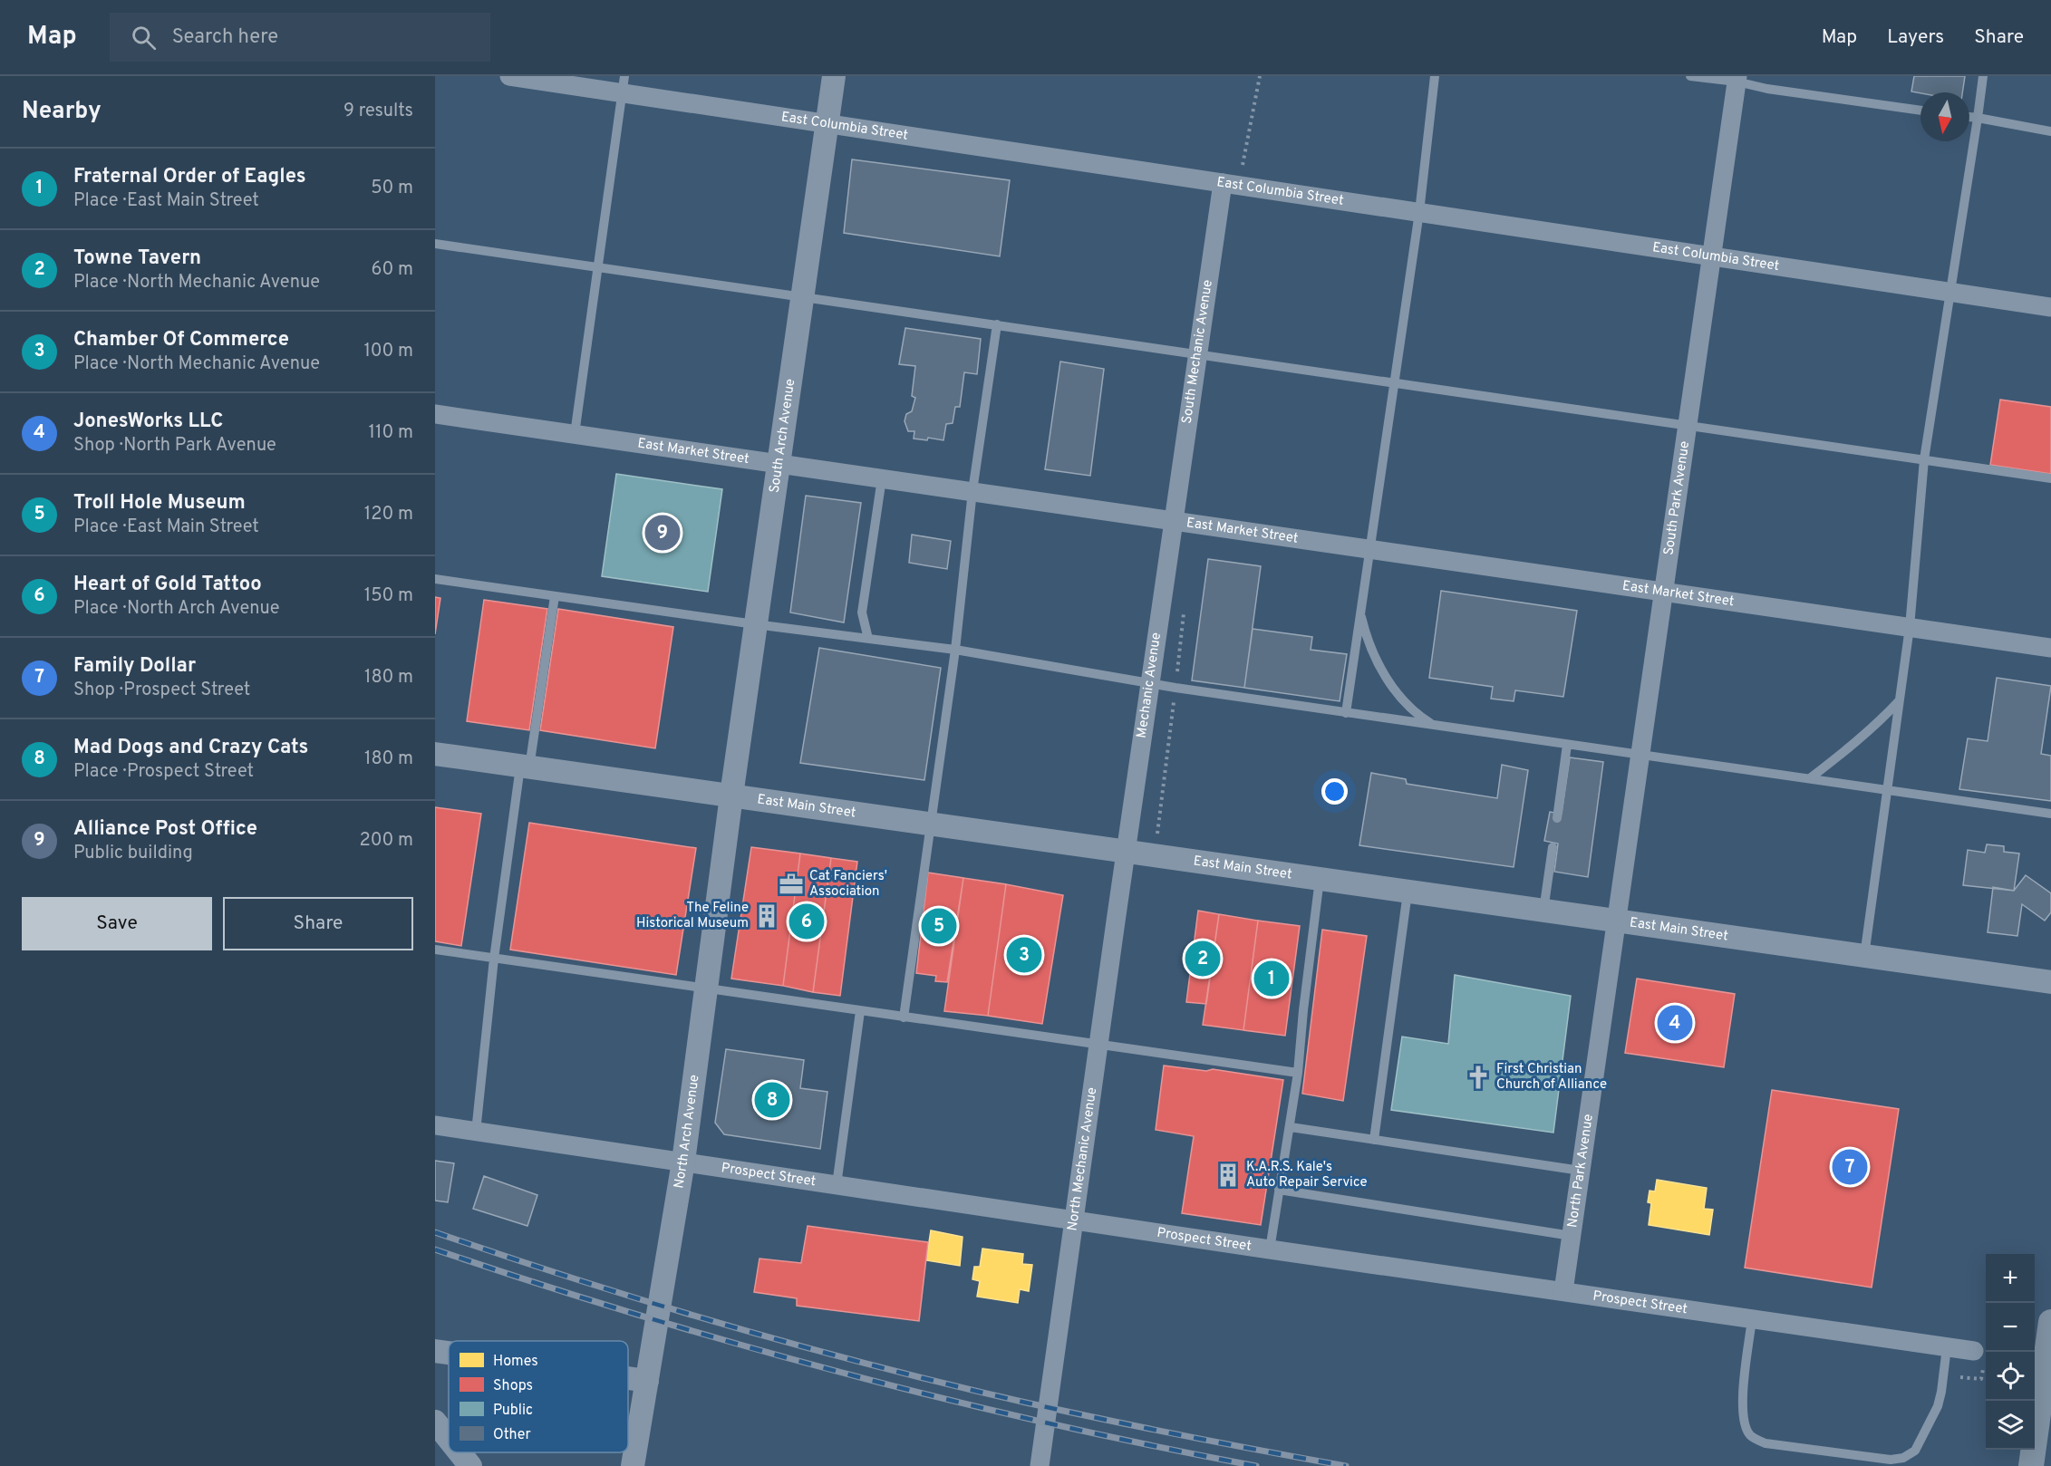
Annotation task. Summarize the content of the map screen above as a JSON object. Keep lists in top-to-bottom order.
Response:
{
  "streets": {
    "street": [
      "East Columbia Street",
      "South Mechanic Avenue",
      "South Arch Avenue",
      "East Market Street",
      "South Park Avenue",
      "Mechanic Avenue",
      "East Main Street",
      "North Arch Avenue",
      "North Mechanic Avenue",
      "North Park Avenue",
      "Prospect Street"
    ]
  },
  "crossings": [
    ["East Columbia Street", "South Mechanic Avenue"],
    ["East Columbia Street", "South Arch Avenue"],
    ["East Columbia Street", "South Park Avenue"],
    ["South Mechanic Avenue", "East Market Street"],
    ["South Mechanic Avenue", "Mechanic Avenue"],
    ["South Arch Avenue", "East Market Street"],
    ["South Arch Avenue", "East Main Street"],
    ["South Arch Avenue", "North Arch Avenue"],
    ["East Market Street", "South Park Avenue"],
    ["East Market Street", "Mechanic Avenue"],
    ["South Park Avenue", "East Main Street"],
    ["South Park Avenue", "North Park Avenue"],
    ["Mechanic Avenue", "East Main Street"],
    ["Mechanic Avenue", "North Mechanic Avenue"],
    ["East Main Street", "North Arch Avenue"],
    ["East Main Street", "North Mechanic Avenue"],
    ["East Main Street", "North Park Avenue"],
    ["North Arch Avenue", "Prospect Street"],
    ["North Mechanic Avenue", "Prospect Street"],
    ["North Park Avenue", "Prospect Street"]
  ],
  "places": {
    "office": ["Cat Fanciers' Association"],
    "building": ["The Feline Historical Museum", "K.A.R.S. Kale's Auto Repair Service"],
    "church": ["First Christian Church of Alliance"]
  },
  "legend": [
    "Homes",
    "Shops",
    "Public",
    "Other"
  ],
  "north": "bottom",
  "page": {
    "header": "Map",
    "search": "Search here",
    "nav": ["Map", "Layers", "Share"],
    "heading": ["Nearby", "9 results"],
    "list": [
      {
        "mark": "1",
        "name": "Fraternal Order of Eagles",
        "note": "Place · East Main Street",
        "value": "50 m"
      },
      {
        "mark": "2",
        "name": "Towne Tavern",
        "note": "Place · North Mechanic Avenue",
        "value": "60 m"
      },
      {
        "mark": "3",
        "name": "Chamber Of Commerce",
        "note": "Place · North Mechanic Avenue",
        "value": "100 m"
      },
      {
        "mark": "4",
        "name": "JonesWorks LLC",
        "note": "Shop · North Park Avenue",
        "value": "110 m"
      },
      {
        "mark": "5",
        "name": "Troll Hole Museum",
        "note": "Place · East Main Street",
        "value": "120 m"
      },
      {
        "mark": "6",
        "name": "Heart of Gold Tattoo",
        "note": "Place · North Arch Avenue",
        "value": "150 m"
      },
      {
        "mark": "7",
        "name": "Family Dollar",
        "note": "Shop · Prospect Street",
        "value": "180 m"
      },
      {
        "mark": "8",
        "name": "Mad Dogs and Crazy Cats",
        "note": "Place · Prospect Street",
        "value": "180 m"
      },
      {
        "mark": "9",
        "name": "Alliance Post Office",
        "note": "Public building",
        "value": "200 m"
      }
    ],
    "pins": [
      "9",
      "6",
      "5",
      "3",
      "2",
      "1",
      "4",
      "8",
      "7"
    ],
    "buttons": ["Save", "Share"],
    "map_buttons": ["+", "−"]
  }
}
